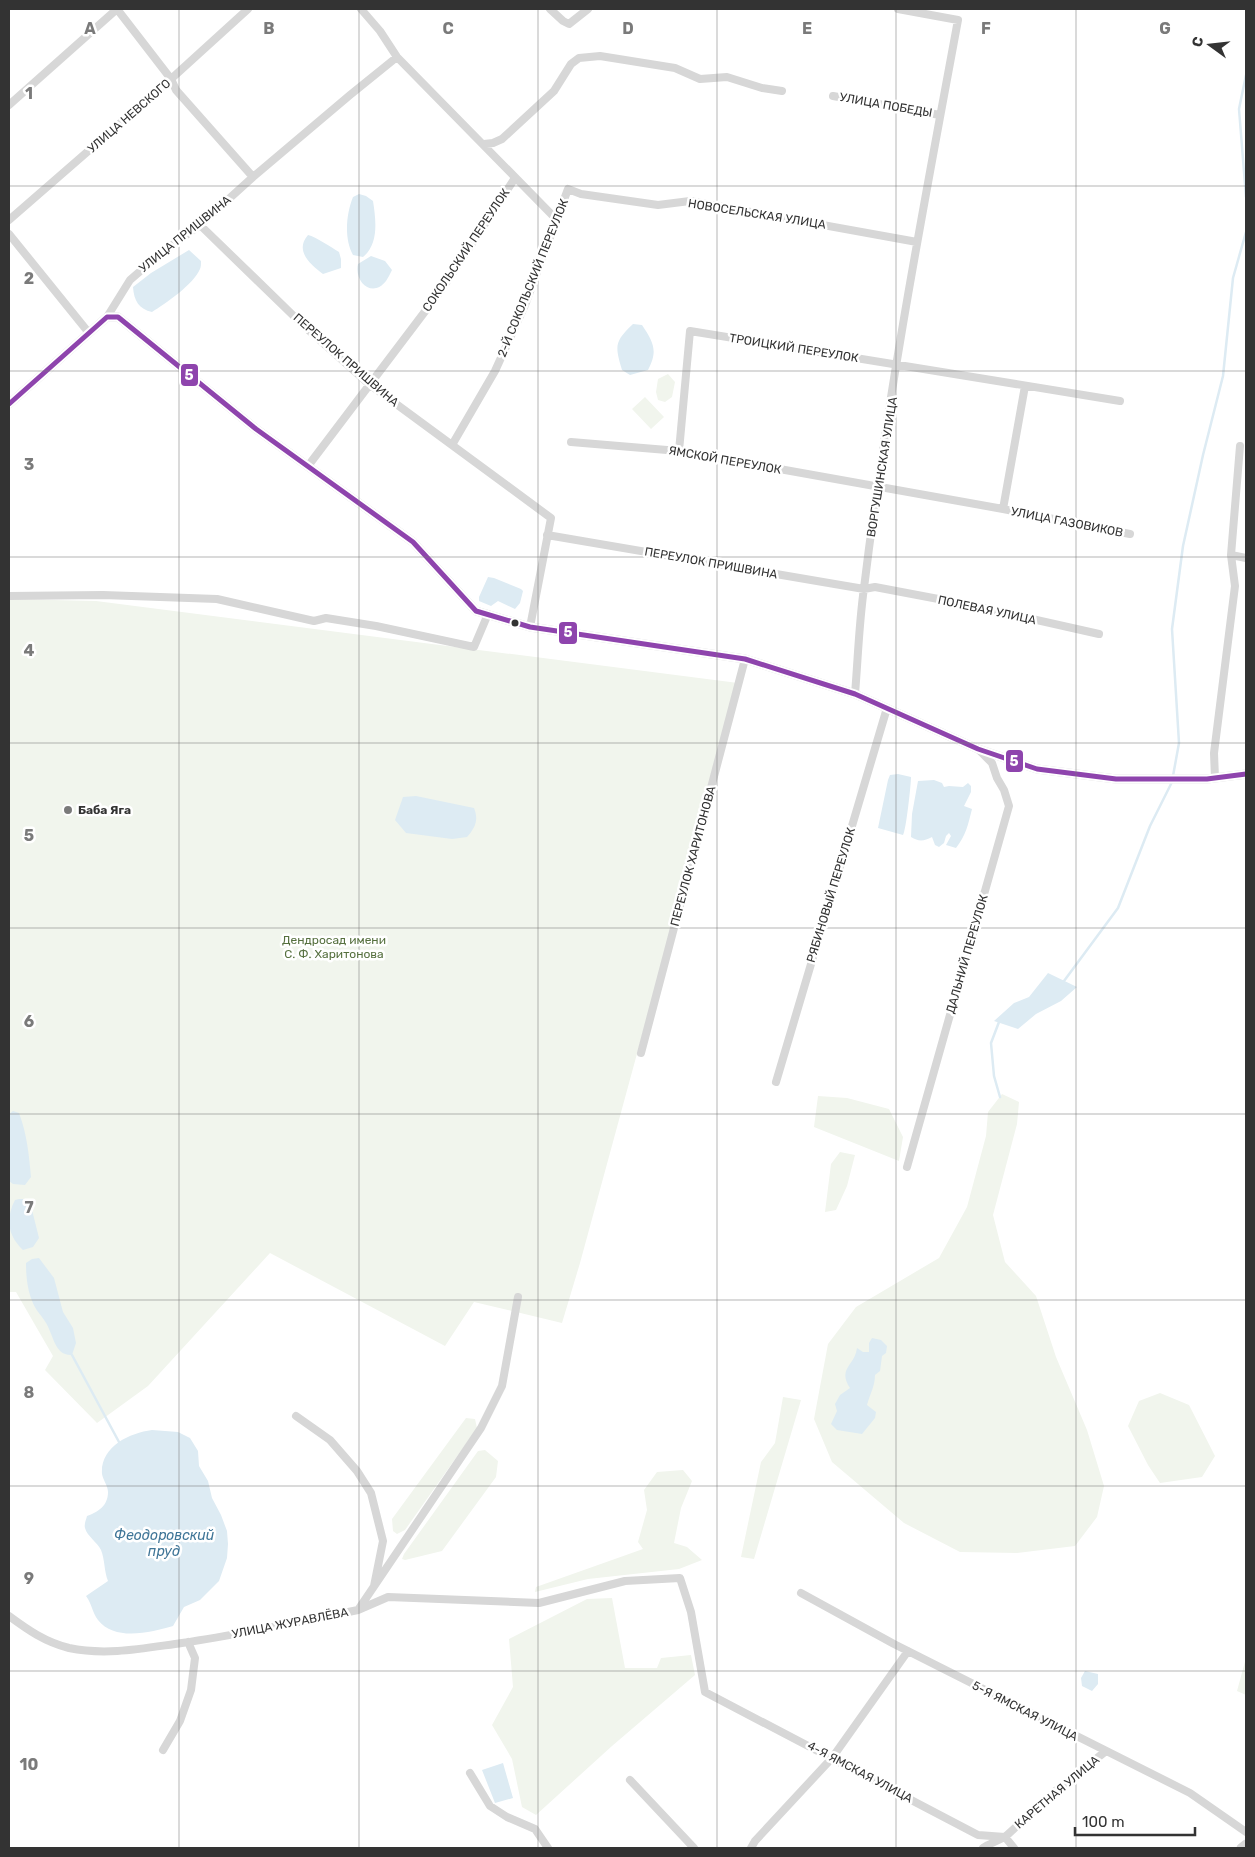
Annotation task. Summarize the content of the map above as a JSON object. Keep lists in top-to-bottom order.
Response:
{
  "streets": {
    "street": [
      "УЛИЦА ПОБЕДЫ",
      "УЛИЦА НЕВСКОГО",
      "НОВОСЕЛЬСКАЯ УЛИЦА",
      "УЛИЦА ПРИШВИНА",
      "СОКОЛЬСКИЙ ПЕРЕУЛОК",
      "2-Й СОКОЛЬСКИЙ ПЕРЕУЛОК",
      "ТРОИЦКИЙ ПЕРЕУЛОК",
      "ПЕРЕУЛОК ПРИШВИНА",
      "ЯМСКОЙ ПЕРЕУЛОК",
      "ВОРГУШИНСКАЯ УЛИЦА",
      "УЛИЦА ГАЗОВИКОВ",
      "ПОЛЕВАЯ УЛИЦА",
      "ПЕРЕУЛОК ХАРИТОНОВА",
      "РЯБИНОВЫЙ ПЕРЕУЛОК",
      "ДАЛЬНИЙ ПЕРЕУЛОК",
      "УЛИЦА ЖУРАВЛЁВА",
      "5-Я ЯМСКАЯ УЛИЦА",
      "4-Я ЯМСКАЯ УЛИЦА",
      "КАРЕТНАЯ УЛИЦА"
    ]
  },
  "crossings": [
    ["УЛИЦА ПОБЕДЫ", "ВОРГУШИНСКАЯ УЛИЦА"],
    ["НОВОСЕЛЬСКАЯ УЛИЦА", "2-Й СОКОЛЬСКИЙ ПЕРЕУЛОК"],
    ["НОВОСЕЛЬСКАЯ УЛИЦА", "ВОРГУШИНСКАЯ УЛИЦА"],
    ["УЛИЦА ПРИШВИНА", "ПЕРЕУЛОК ПРИШВИНА"],
    ["СОКОЛЬСКИЙ ПЕРЕУЛОК", "ПЕРЕУЛОК ПРИШВИНА"],
    ["2-Й СОКОЛЬСКИЙ ПЕРЕУЛОК", "ПЕРЕУЛОК ПРИШВИНА"],
    ["ТРОИЦКИЙ ПЕРЕУЛОК", "ЯМСКОЙ ПЕРЕУЛОК"],
    ["ТРОИЦКИЙ ПЕРЕУЛОК", "ВОРГУШИНСКАЯ УЛИЦА"],
    ["ПЕРЕУЛОК ПРИШВИНА", "ВОРГУШИНСКАЯ УЛИЦА"],
    ["ПЕРЕУЛОК ПРИШВИНА", "ПОЛЕВАЯ УЛИЦА"],
    ["ЯМСКОЙ ПЕРЕУЛОК", "ВОРГУШИНСКАЯ УЛИЦА"],
    ["ЯМСКОЙ ПЕРЕУЛОК", "УЛИЦА ГАЗОВИКОВ"],
    ["УЛИЦА ЖУРАВЛЁВА", "4-Я ЯМСКАЯ УЛИЦА"],
    ["5-Я ЯМСКАЯ УЛИЦА", "КАРЕТНАЯ УЛИЦА"],
    ["4-Я ЯМСКАЯ УЛИЦА", "КАРЕТНАЯ УЛИЦА"]
  ],
  "water": ["Феодоровский пруд"],
  "parks": ["Дендросад имени С. Ф. Харитонова"],
  "places": ["Баба Яга"],
  "lines": ["transit line 5"],
  "scale_bar": "100 m",
  "north": "left",
  "grid": {
    "columns": [
      "A",
      "B",
      "C",
      "D",
      "E",
      "F",
      "G"
    ],
    "rows": [
      "1",
      "2",
      "3",
      "4",
      "5",
      "6",
      "7",
      "8",
      "9",
      "10"
    ]
  }
}
